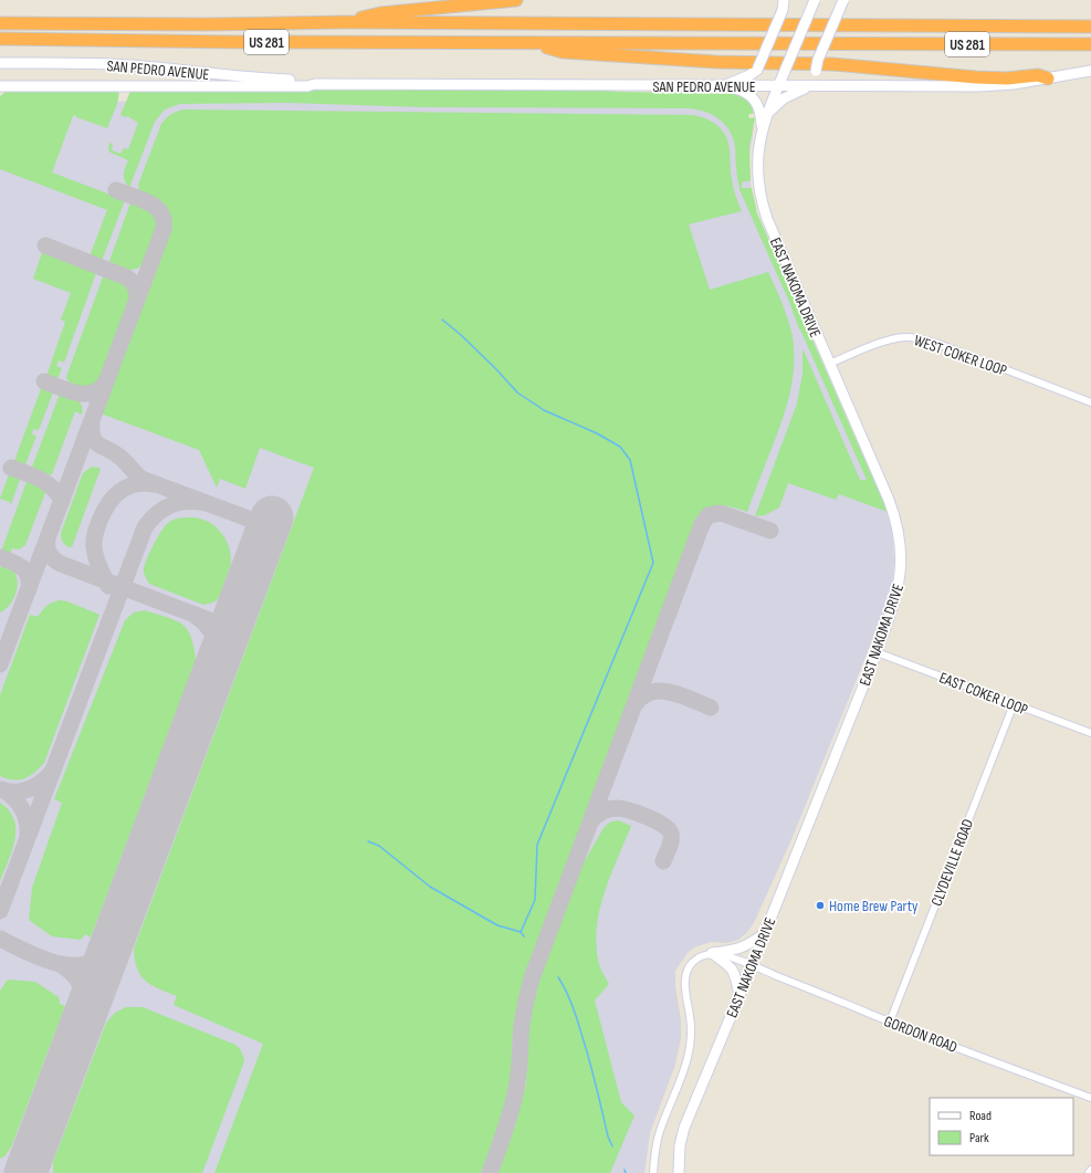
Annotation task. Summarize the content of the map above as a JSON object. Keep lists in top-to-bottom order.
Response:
{
  "streets": {
    "highway": ["US 281"],
    "main road": ["SAN PEDRO AVENUE", "EAST NAKOMA DRIVE"],
    "street": [
      "WEST COKER LOOP",
      "EAST COKER LOOP",
      "CLYDEVILLE ROAD",
      "GORDON ROAD"
    ]
  },
  "crossings": [
    ["SAN PEDRO AVENUE", "EAST NAKOMA DRIVE"],
    ["EAST NAKOMA DRIVE", "WEST COKER LOOP"],
    ["EAST NAKOMA DRIVE", "EAST COKER LOOP"],
    ["EAST NAKOMA DRIVE", "GORDON ROAD"],
    ["EAST COKER LOOP", "CLYDEVILLE ROAD"],
    ["CLYDEVILLE ROAD", "GORDON ROAD"]
  ],
  "places": ["Home Brew Party"],
  "legend": ["Road", "Park"]
}
